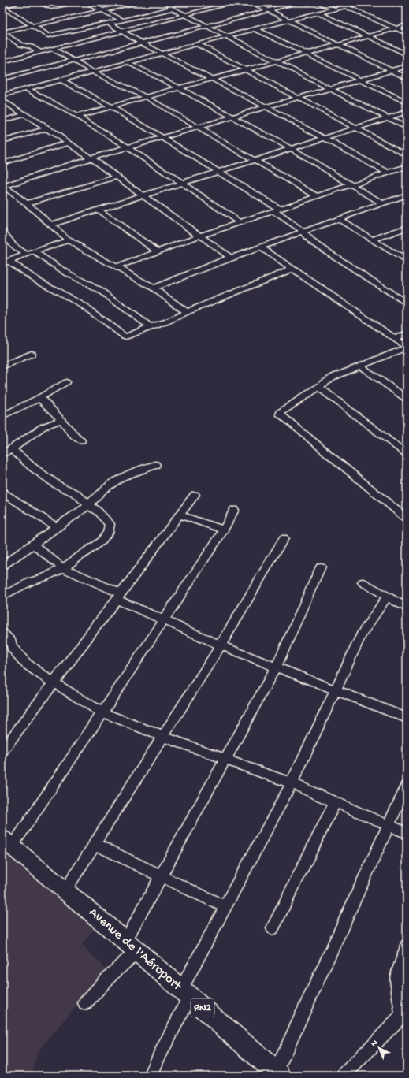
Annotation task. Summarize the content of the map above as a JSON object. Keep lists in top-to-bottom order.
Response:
{
  "streets": {
    "highway": ["Avenue de l'Aéroport", "RN2"]
  },
  "north": "top left"
}
